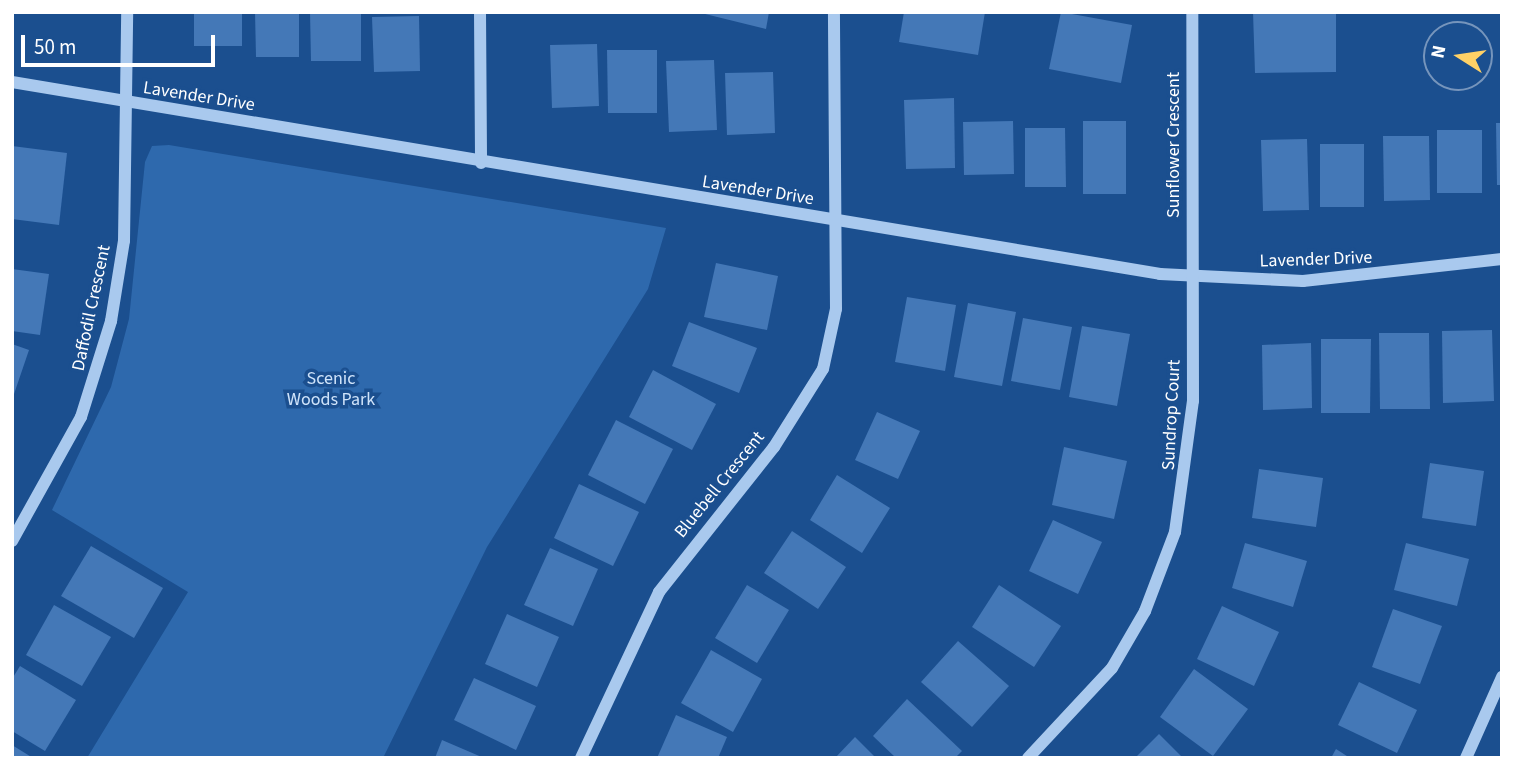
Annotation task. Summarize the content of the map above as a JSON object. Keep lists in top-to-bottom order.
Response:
{
  "streets": {
    "street": [
      "Lavender Drive",
      "Sunflower Crescent",
      "Daffodil Crescent",
      "Sundrop Court",
      "Bluebell Crescent"
    ]
  },
  "crossings": [
    ["Lavender Drive", "Sunflower Crescent"],
    ["Lavender Drive", "Daffodil Crescent"],
    ["Lavender Drive", "Sundrop Court"],
    ["Lavender Drive", "Bluebell Crescent"],
    ["Sunflower Crescent", "Sundrop Court"]
  ],
  "parks": ["Scenic Woods Park"],
  "scale_bar": "50 m",
  "north": "left"
}
